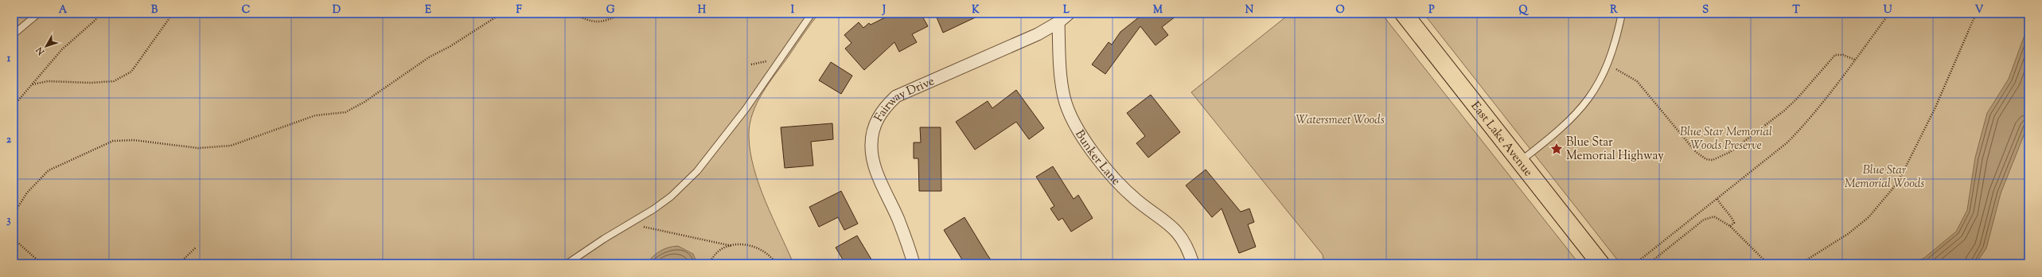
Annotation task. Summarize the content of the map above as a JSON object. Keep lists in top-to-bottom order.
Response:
{
  "streets": {
    "main road": ["East Lake Avenue"],
    "street": ["Fairway Drive", "Bunker Lane"]
  },
  "crossings": [
    ["Fairway Drive", "Bunker Lane"]
  ],
  "parks": ["Watersmeet Woods", "Blue Star Memorial Woods Preserve", "Blue Star Memorial Woods"],
  "places": {
    "place": ["Blue Star Memorial Highway"]
  },
  "north": "bottom left",
  "grid": {
    "columns": [
      "A",
      "B",
      "C",
      "D",
      "E",
      "F",
      "G",
      "H",
      "I",
      "J",
      "K",
      "L",
      "M",
      "N",
      "O",
      "P",
      "Q",
      "R",
      "S",
      "T",
      "U",
      "V"
    ],
    "rows": ["1", "2", "3"]
  }
}
